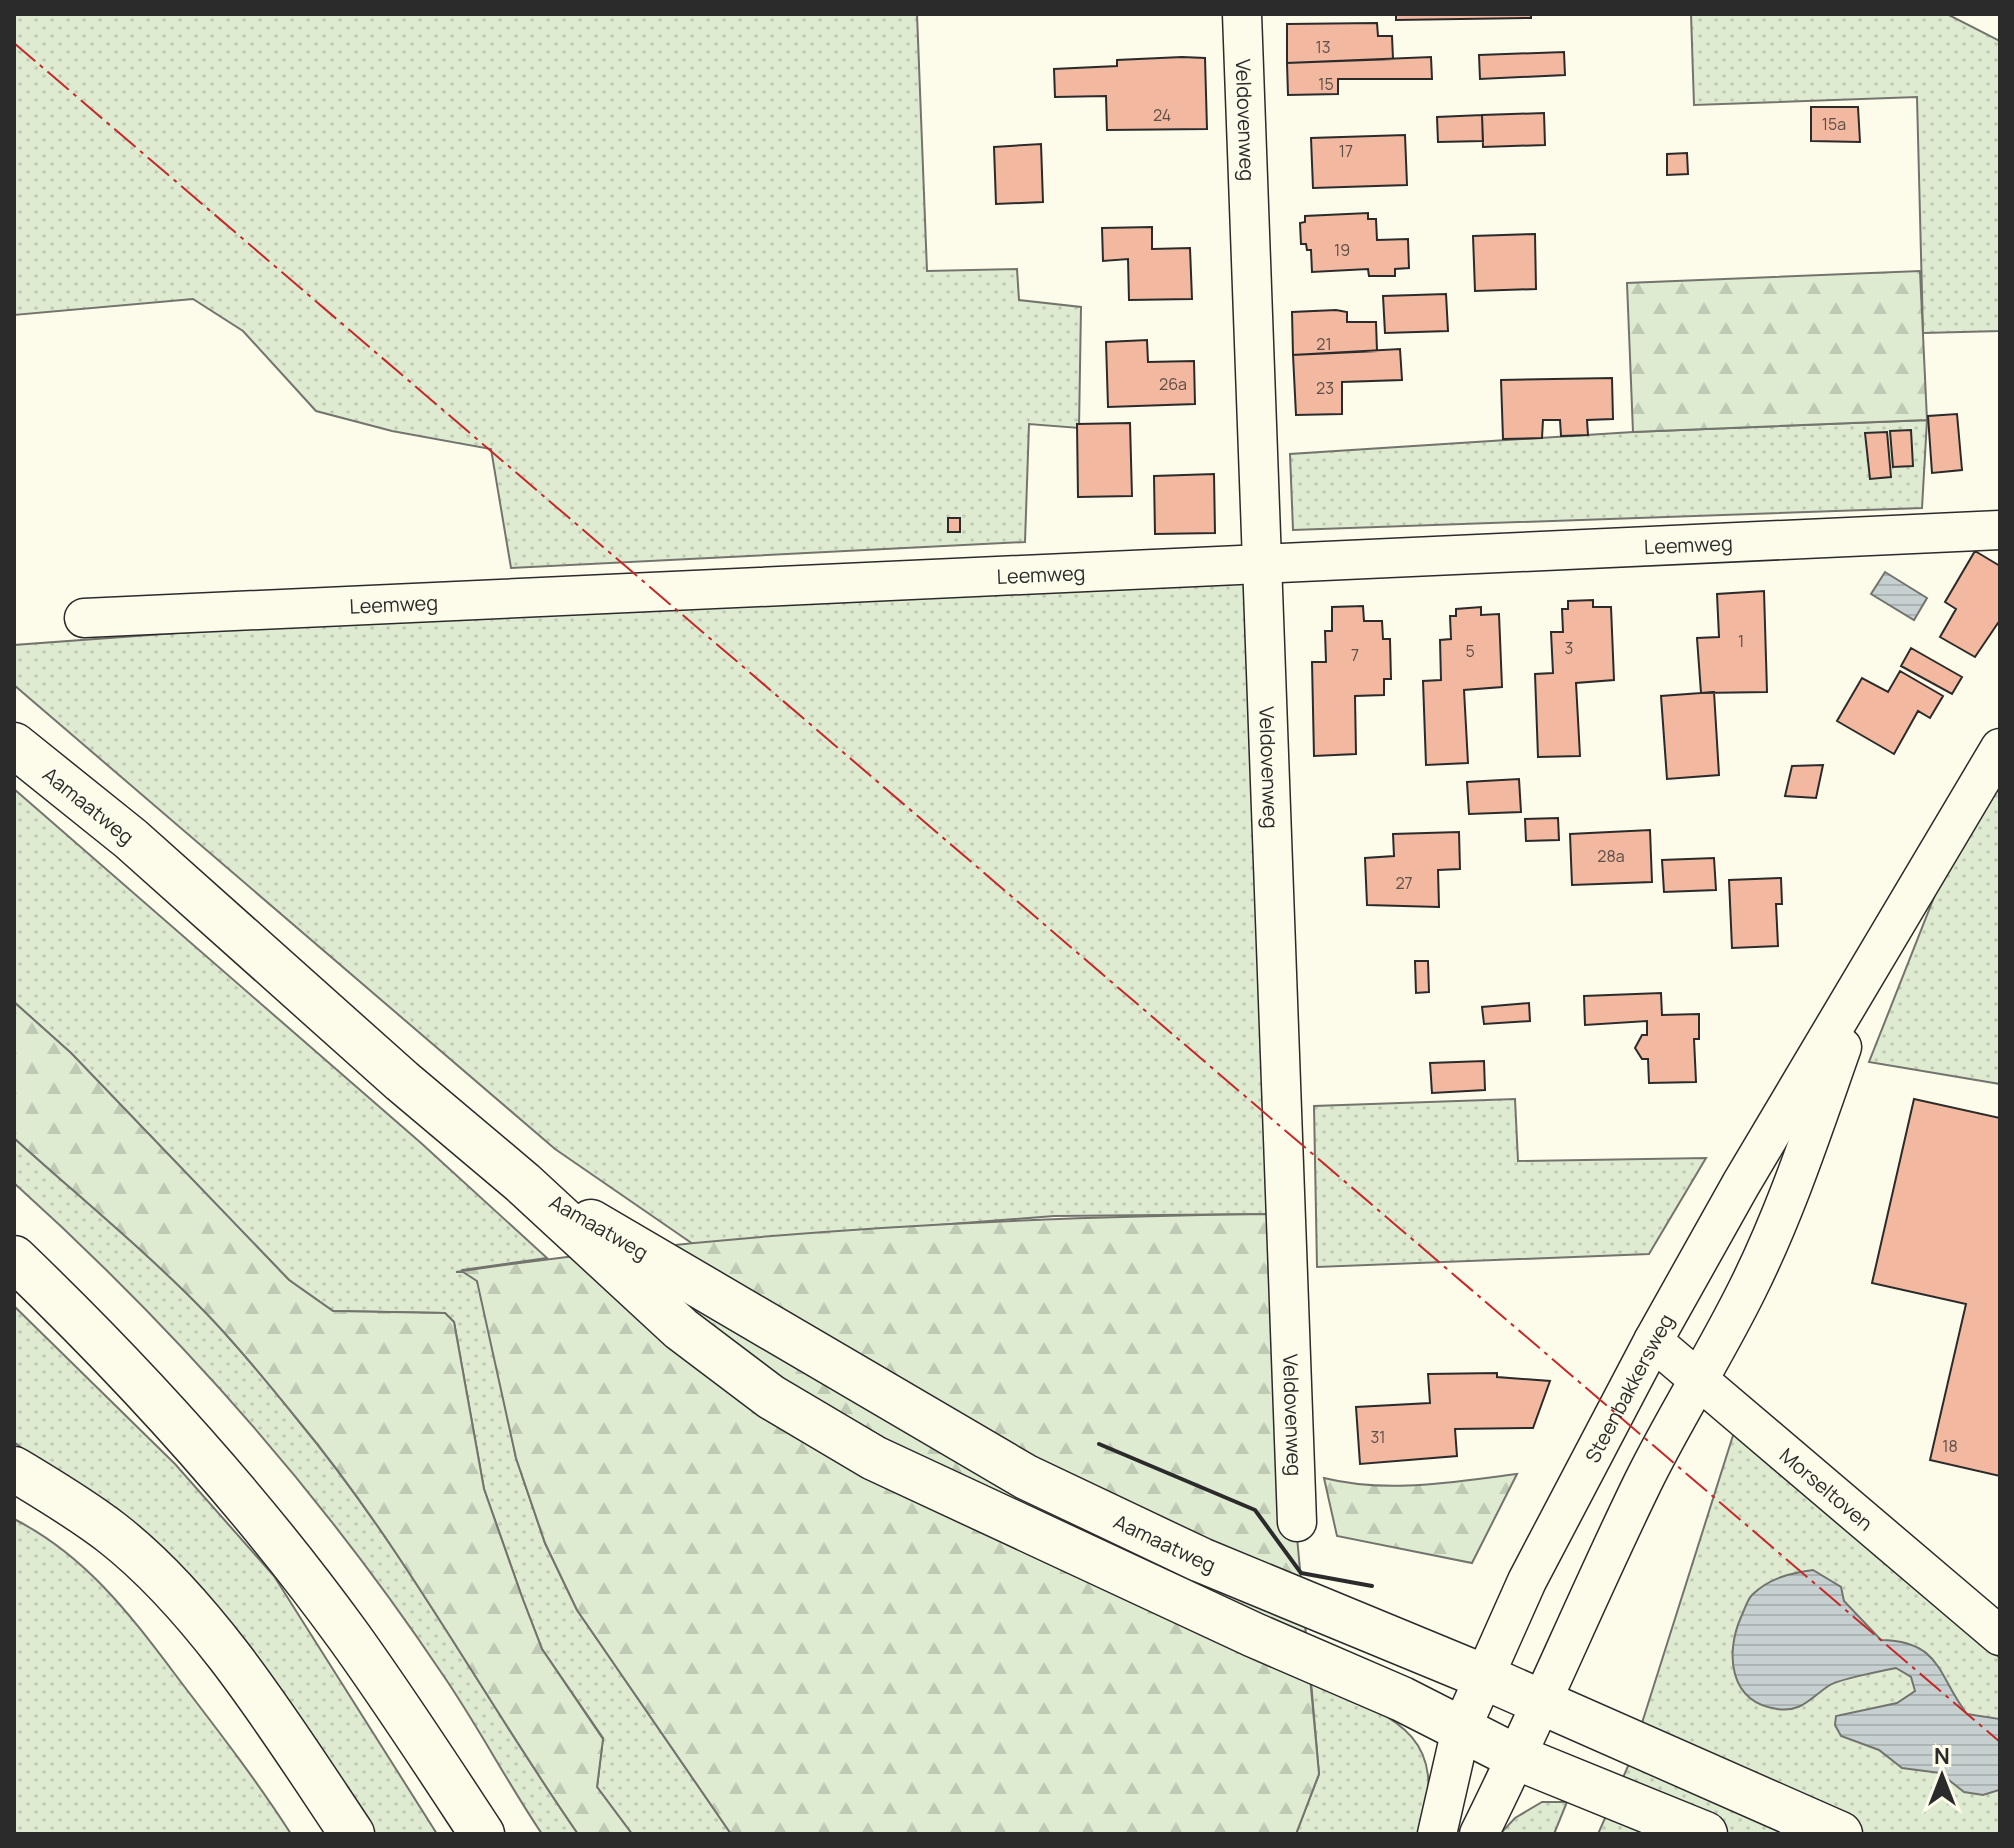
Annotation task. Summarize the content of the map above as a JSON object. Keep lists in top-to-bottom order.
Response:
{
  "streets": {
    "main road": ["Aamaatweg"],
    "street": [
      "Veldovenweg",
      "Leemweg",
      "Steenbakkersweg",
      "Morseltoven"
    ]
  },
  "crossings": [
    ["Veldovenweg", "Leemweg"],
    ["Aamaatweg", "Steenbakkersweg"],
    ["Steenbakkersweg", "Morseltoven"]
  ],
  "house_numbers": [
    "13",
    "15",
    "24",
    "15a",
    "17",
    "19",
    "21",
    "26a",
    "23",
    "1",
    "3",
    "5",
    "7",
    "28a",
    "27",
    "31",
    "18"
  ],
  "north": "top"
}
